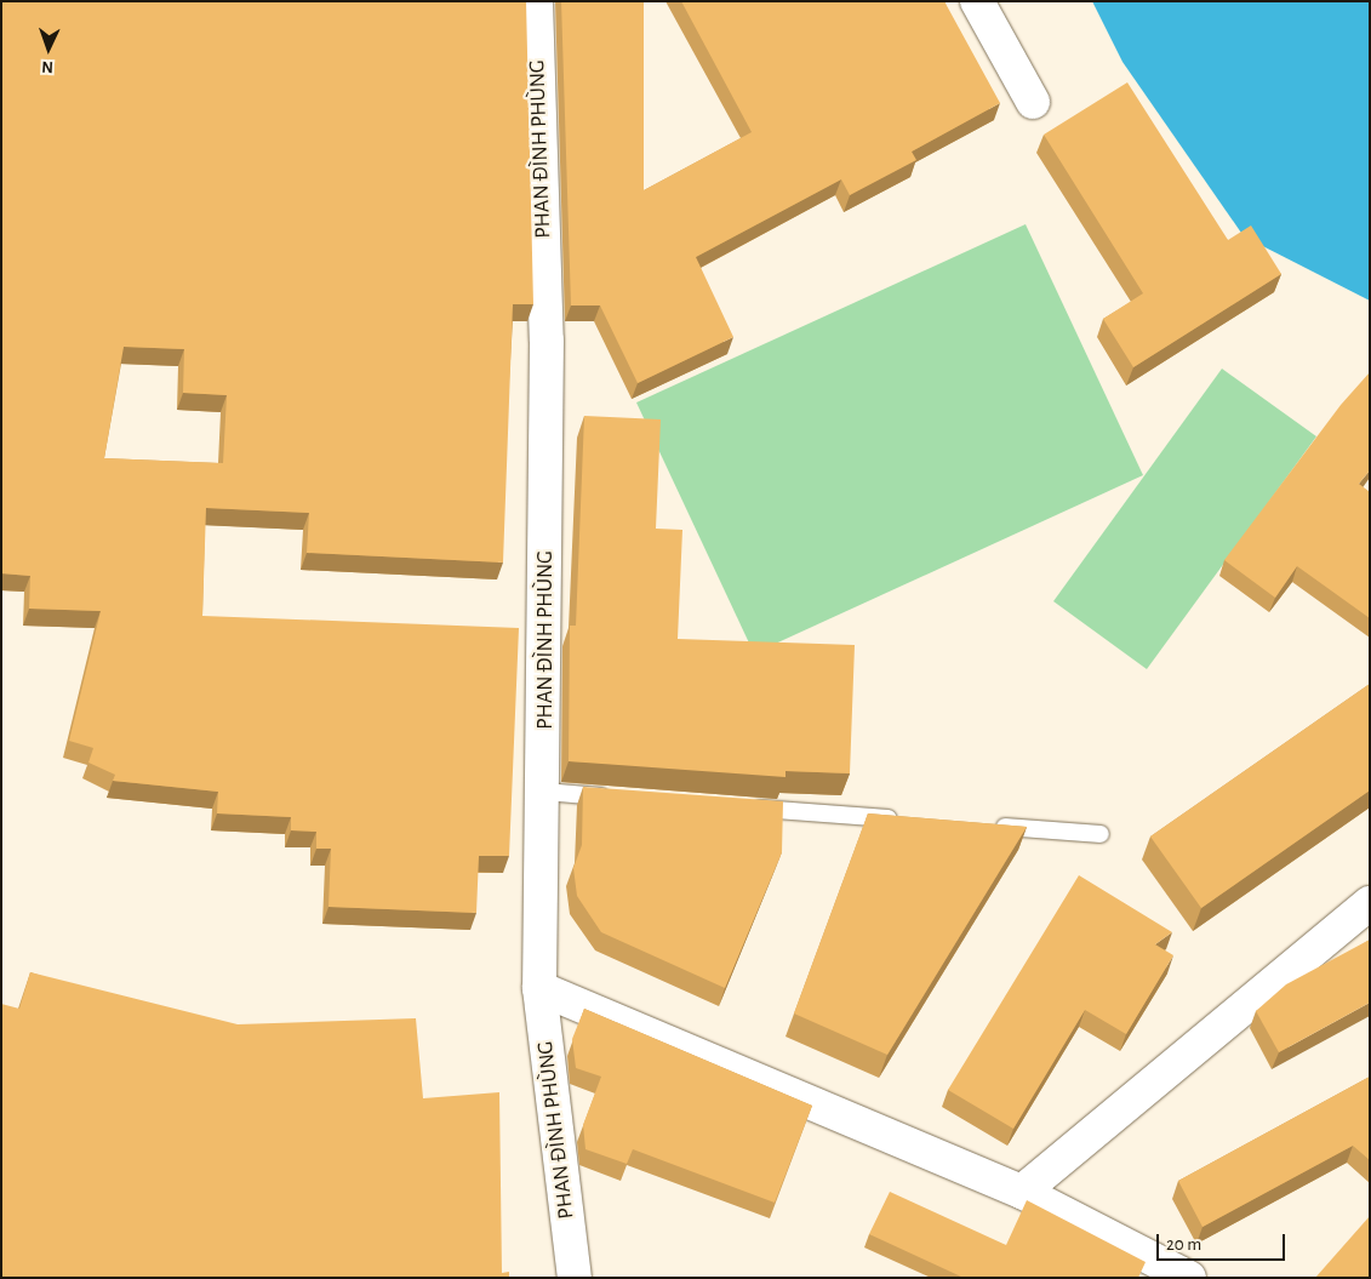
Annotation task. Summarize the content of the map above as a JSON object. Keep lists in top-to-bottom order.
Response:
{
  "streets": {
    "street": ["PHAN ĐÌNH PHÙNG"]
  },
  "scale_bar": "20 m",
  "north": "bottom"
}
